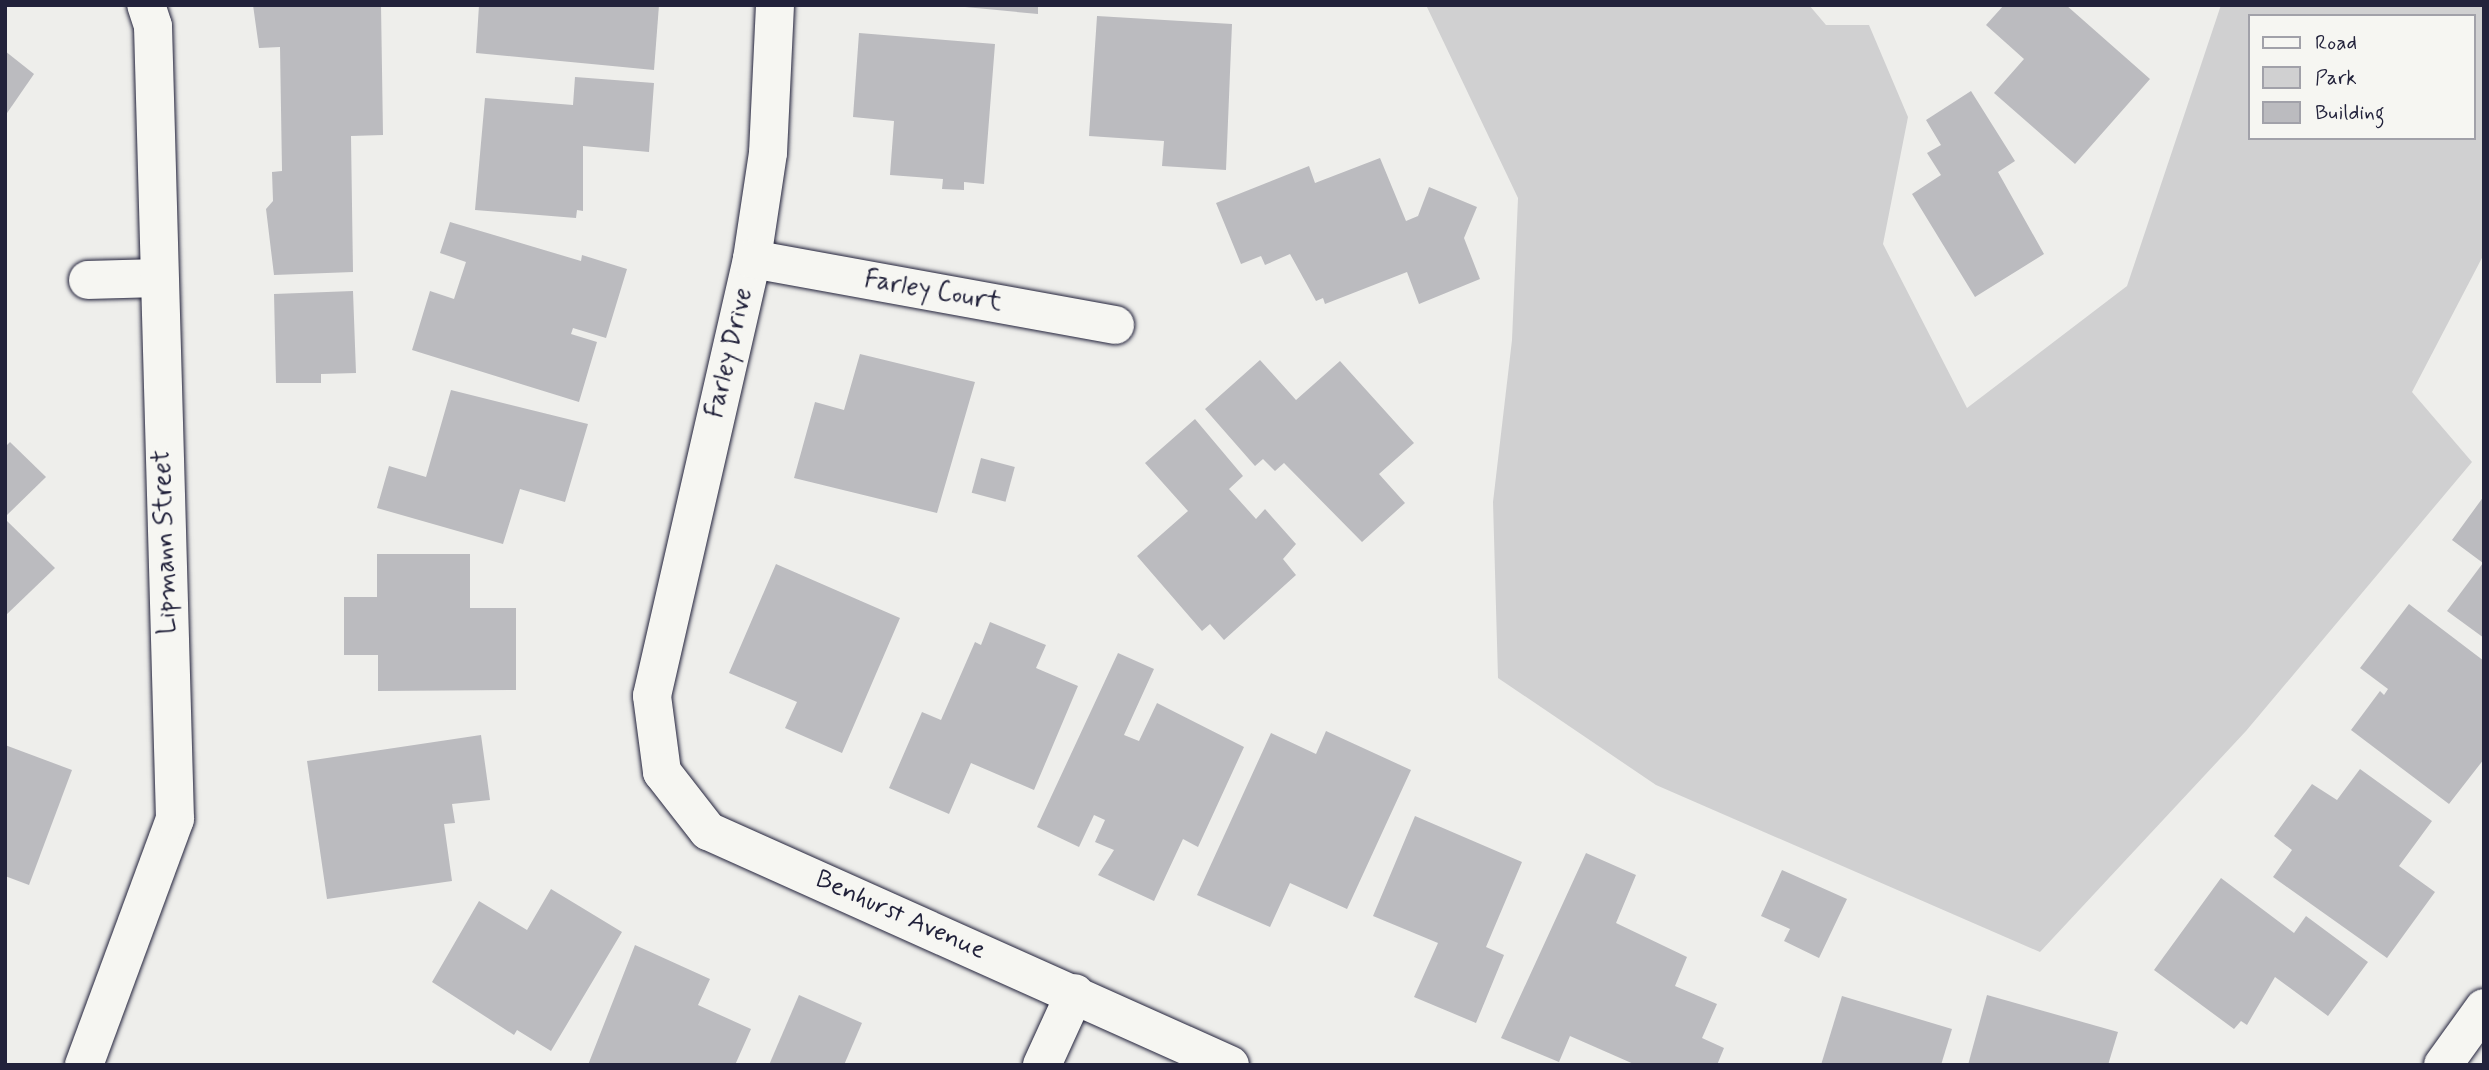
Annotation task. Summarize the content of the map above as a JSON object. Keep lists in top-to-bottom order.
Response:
{
  "streets": {
    "street": [
      "Farley Court",
      "Farley Drive",
      "Lipmann Street",
      "Benhurst Avenue"
    ]
  },
  "crossings": [
    ["Farley Court", "Farley Drive"],
    ["Farley Drive", "Benhurst Avenue"]
  ],
  "legend": ["Road", "Park", "Building"]
}
